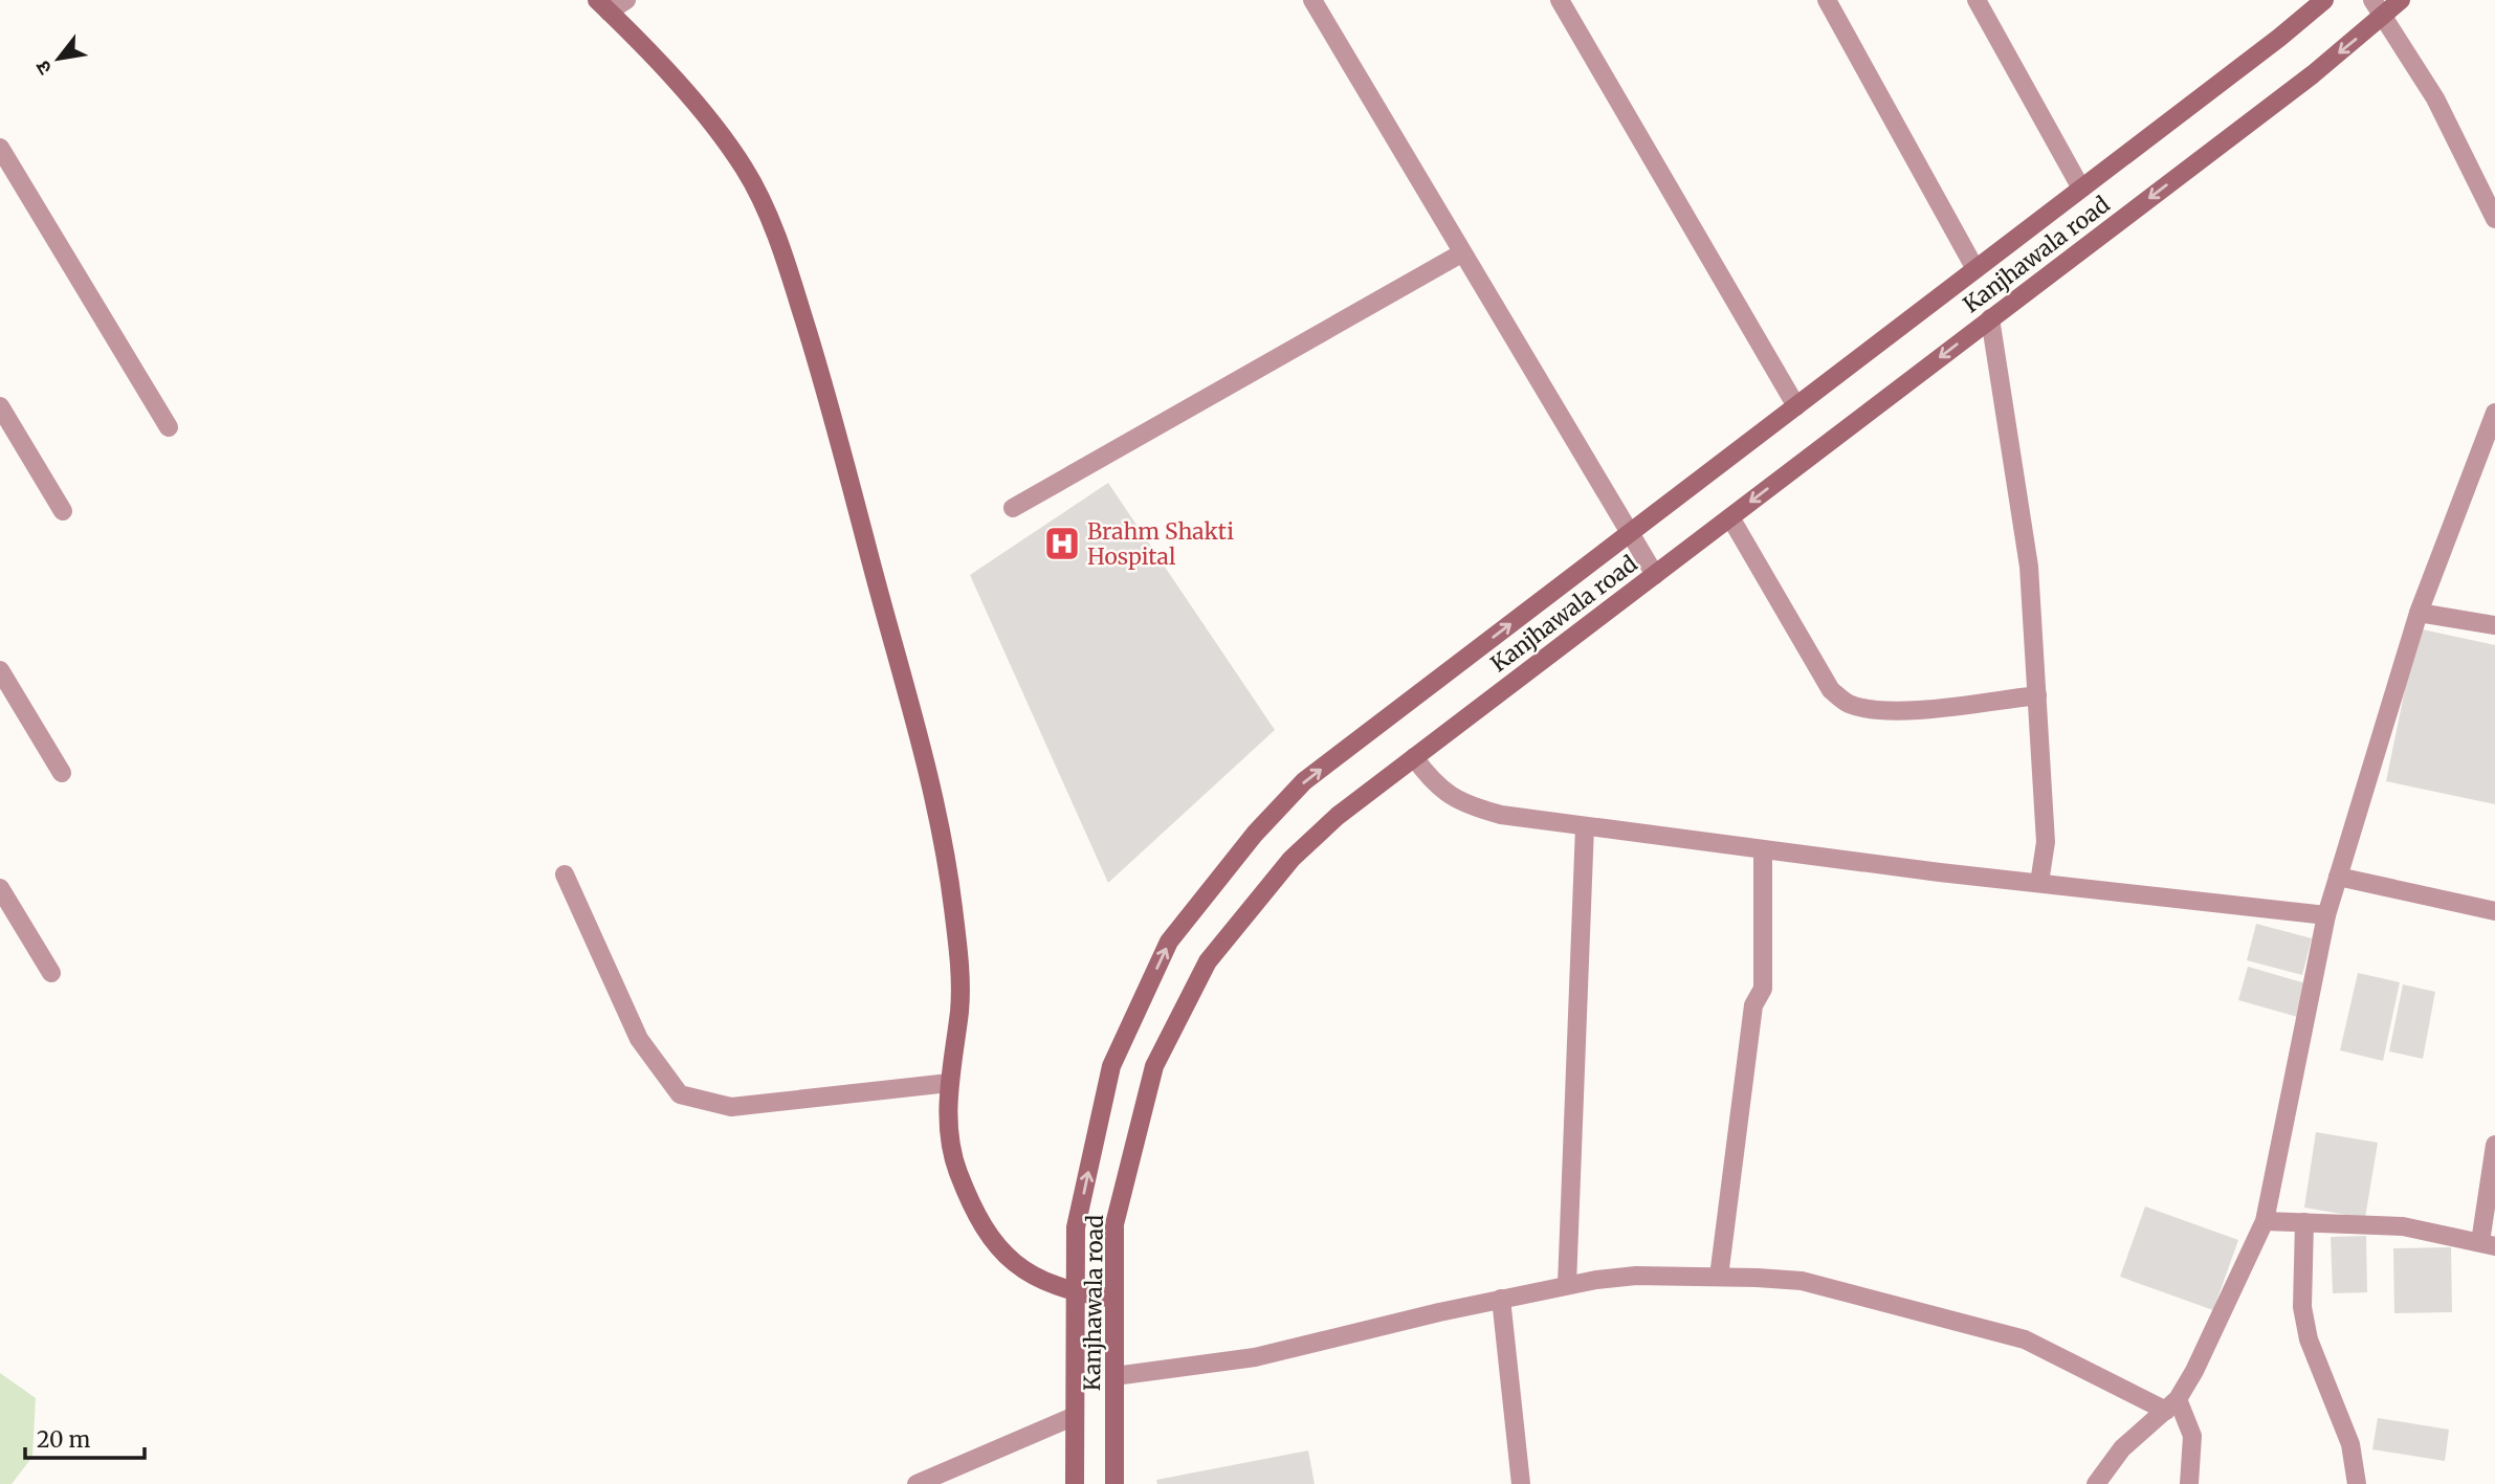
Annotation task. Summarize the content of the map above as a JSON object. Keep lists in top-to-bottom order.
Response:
{
  "streets": {
    "main road": ["Kanjhawala road"]
  },
  "places": {
    "hospital": ["Brahm Shakti Hospital"]
  },
  "scale_bar": "20 m",
  "north": "bottom left"
}
